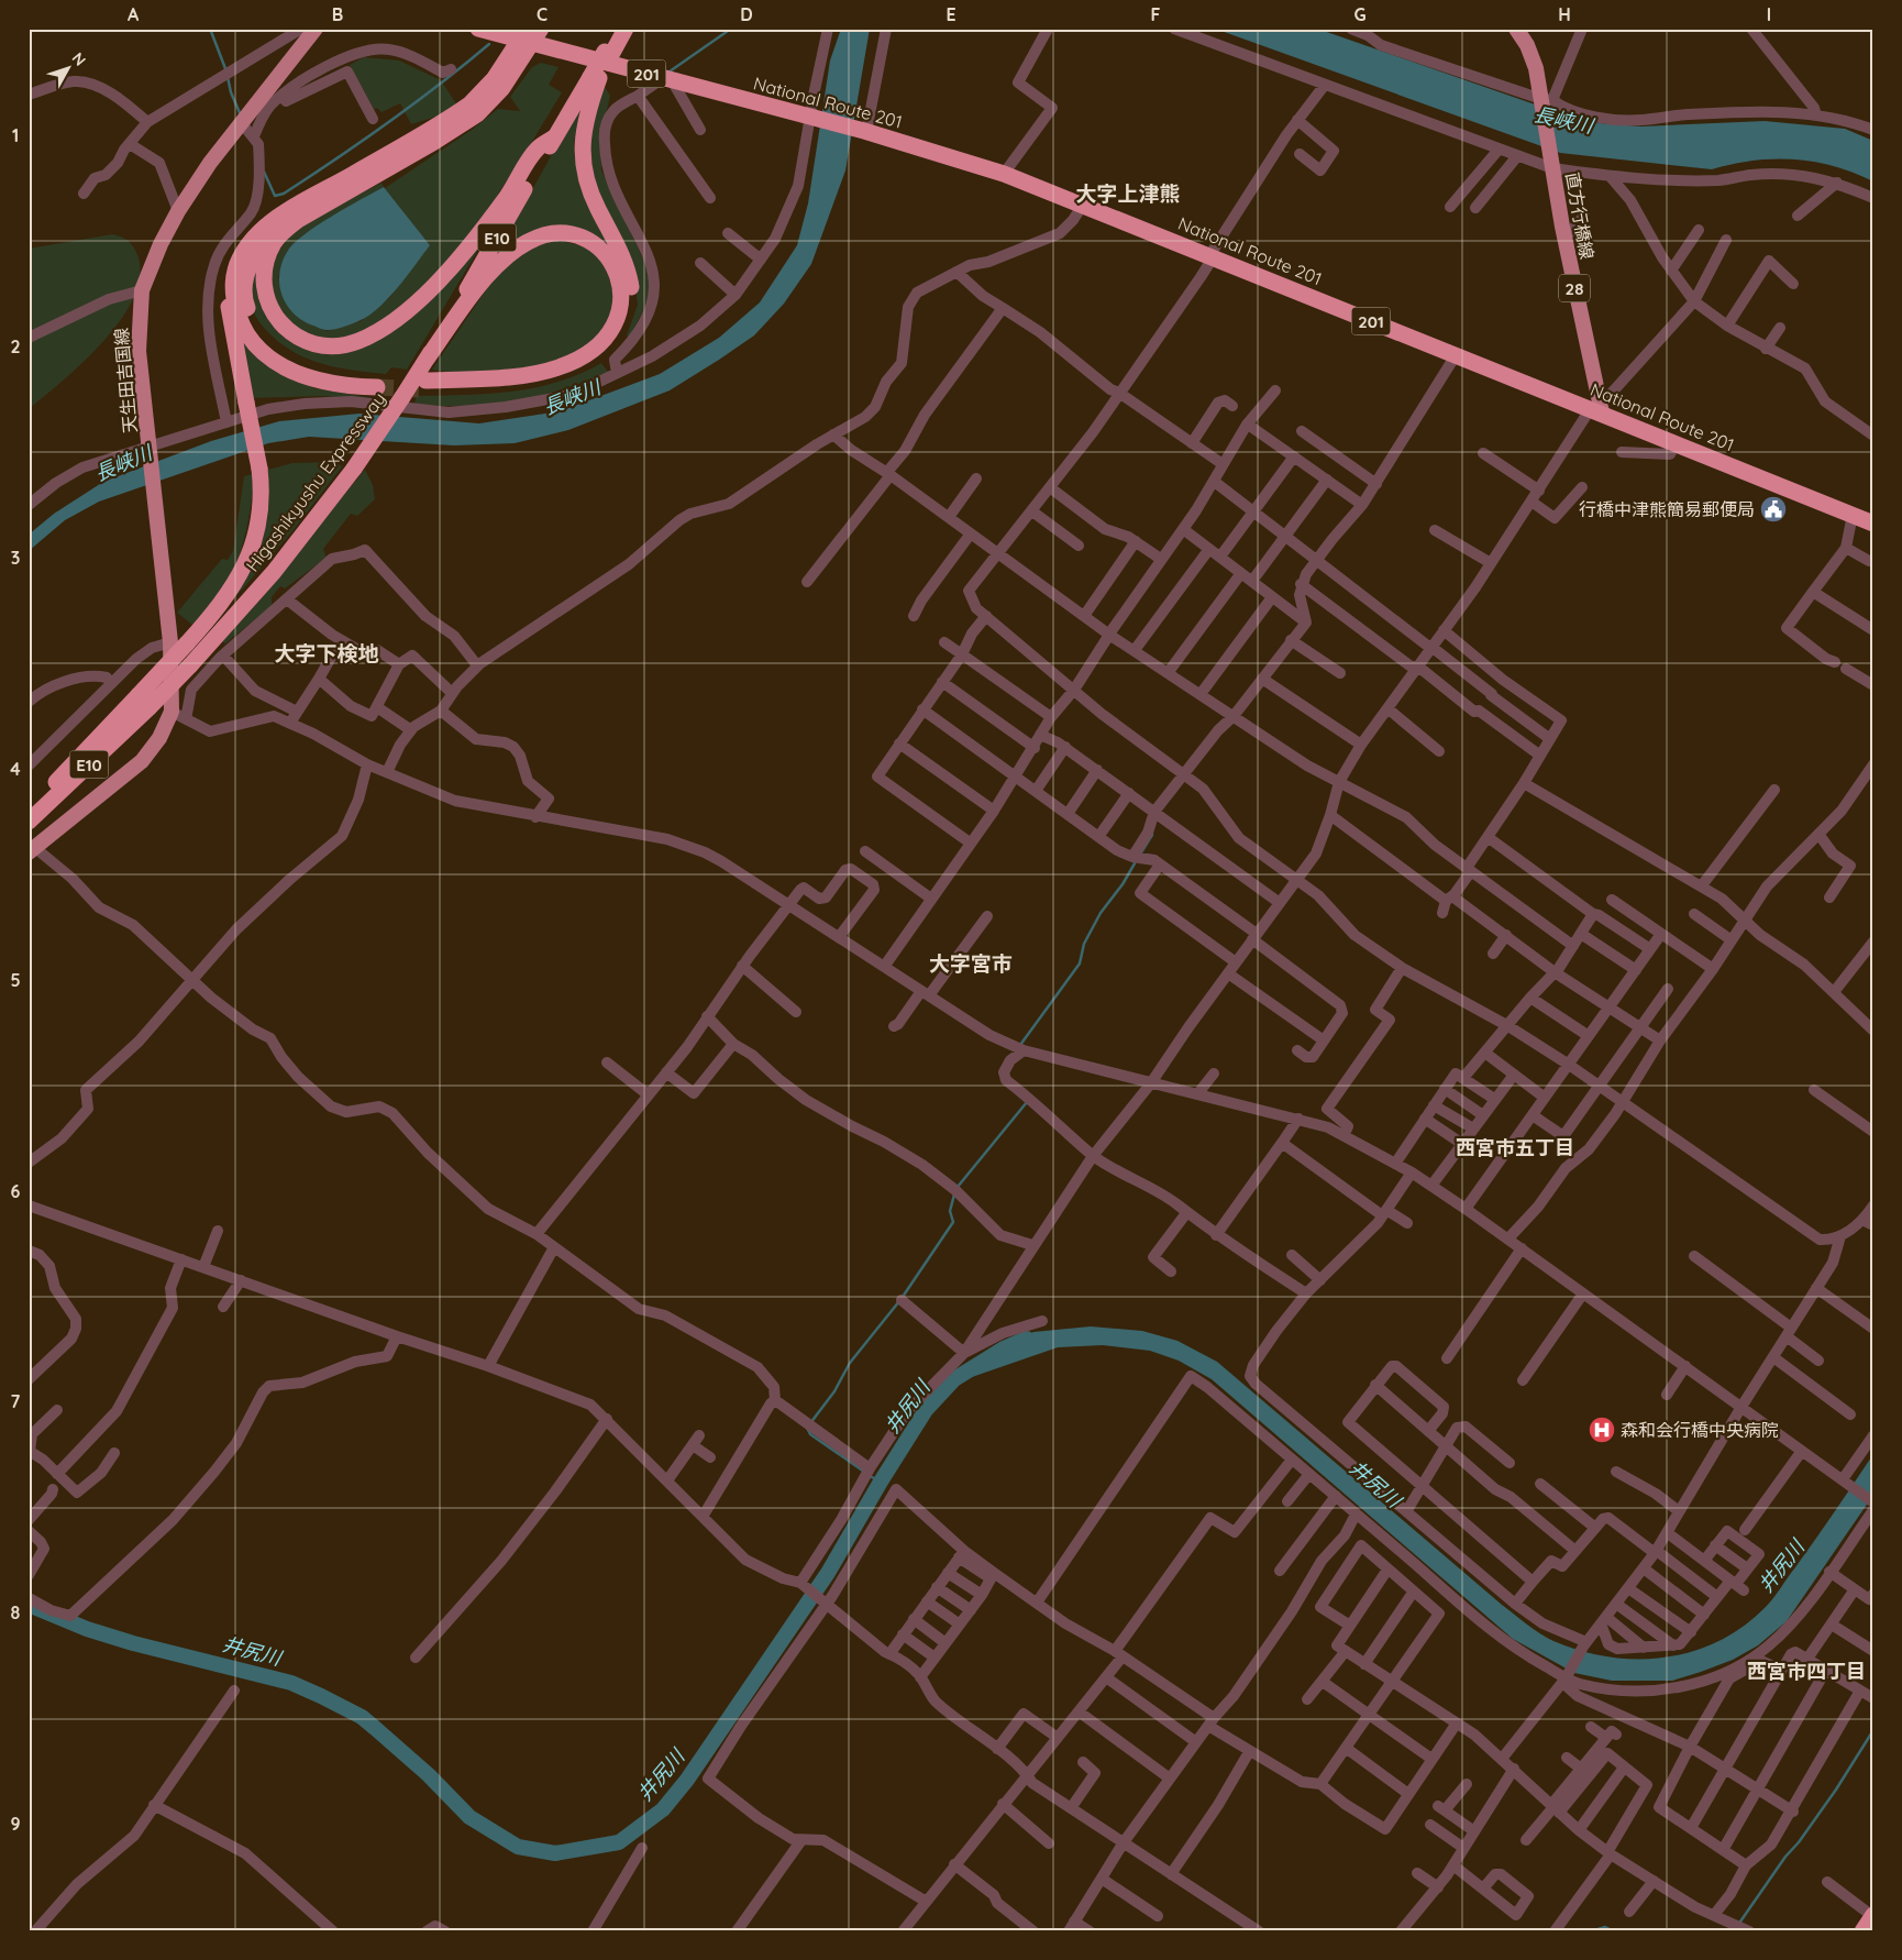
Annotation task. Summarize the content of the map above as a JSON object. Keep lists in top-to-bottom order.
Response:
{
  "streets": {
    "highway": [
      "201",
      "National Route 201",
      "E10",
      "Higashikyushu Expressway"
    ],
    "main road": ["直方行橋線", "28", "天生田吉国線"]
  },
  "crossings": [
    ["National Route 201", "直方行橋線"]
  ],
  "districts": [
    "大字上津熊",
    "大字下検地",
    "大字宮市",
    "西宮市五丁目",
    "西宮市四丁目"
  ],
  "water": ["長峡川", "井尻川"],
  "places": {
    "public building": ["行橋中津熊簡易郵便局"],
    "hospital": ["森和会行橋中央病院"]
  },
  "north": "top right",
  "grid": {
    "columns": [
      "A",
      "B",
      "C",
      "D",
      "E",
      "F",
      "G",
      "H",
      "I"
    ],
    "rows": [
      "1",
      "2",
      "3",
      "4",
      "5",
      "6",
      "7",
      "8",
      "9"
    ]
  }
}
